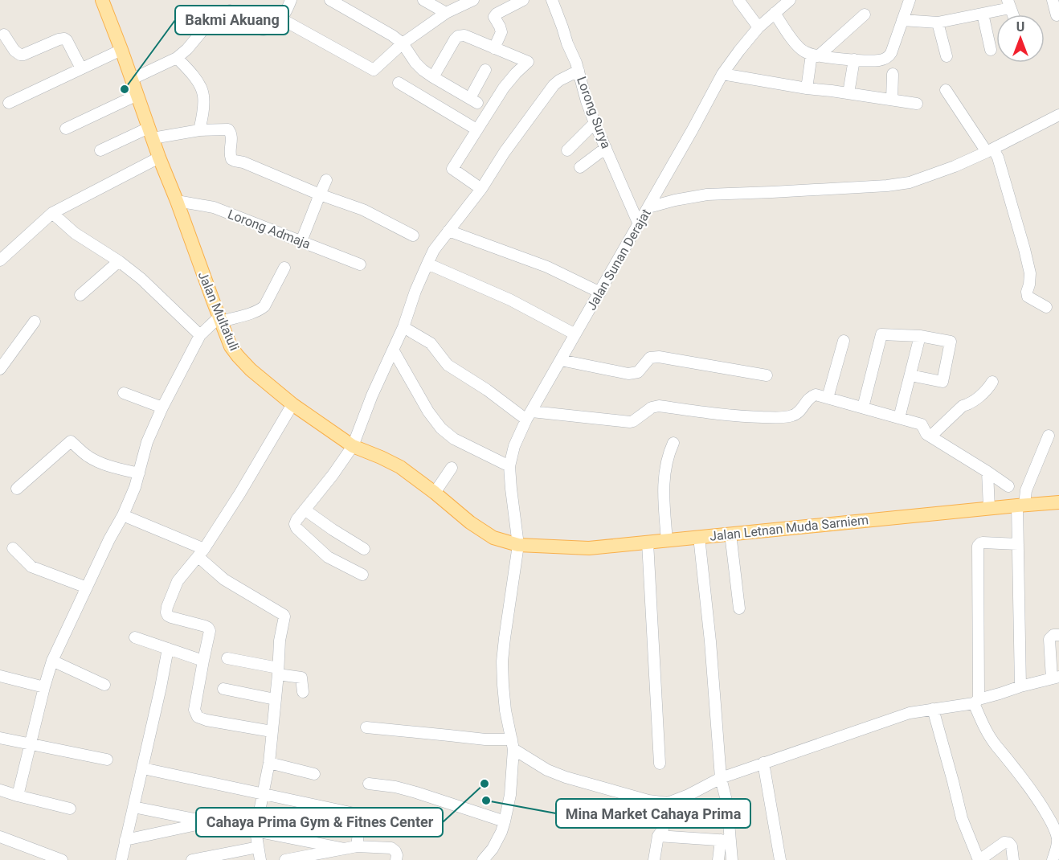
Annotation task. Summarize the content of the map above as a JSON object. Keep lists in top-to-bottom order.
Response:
{
  "streets": {
    "main road": ["Jalan Multatuli", "Jalan Letnan Muda Sarniem"],
    "street": ["Lorong Surya", "Lorong Admaja", "Jalan Sunan Derajat"]
  },
  "crossings": [
    ["Lorong Surya", "Jalan Sunan Derajat"],
    ["Lorong Admaja", "Jalan Multatuli"],
    ["Jalan Sunan Derajat", "Jalan Multatuli"],
    ["Jalan Sunan Derajat", "Jalan Letnan Muda Sarniem"],
    ["Jalan Multatuli", "Jalan Letnan Muda Sarniem"]
  ],
  "places": ["Bakmi Akuang", "Cahaya Prima Gym & Fitnes Center", "Mina Market Cahaya Prima"],
  "north": "top"
}
